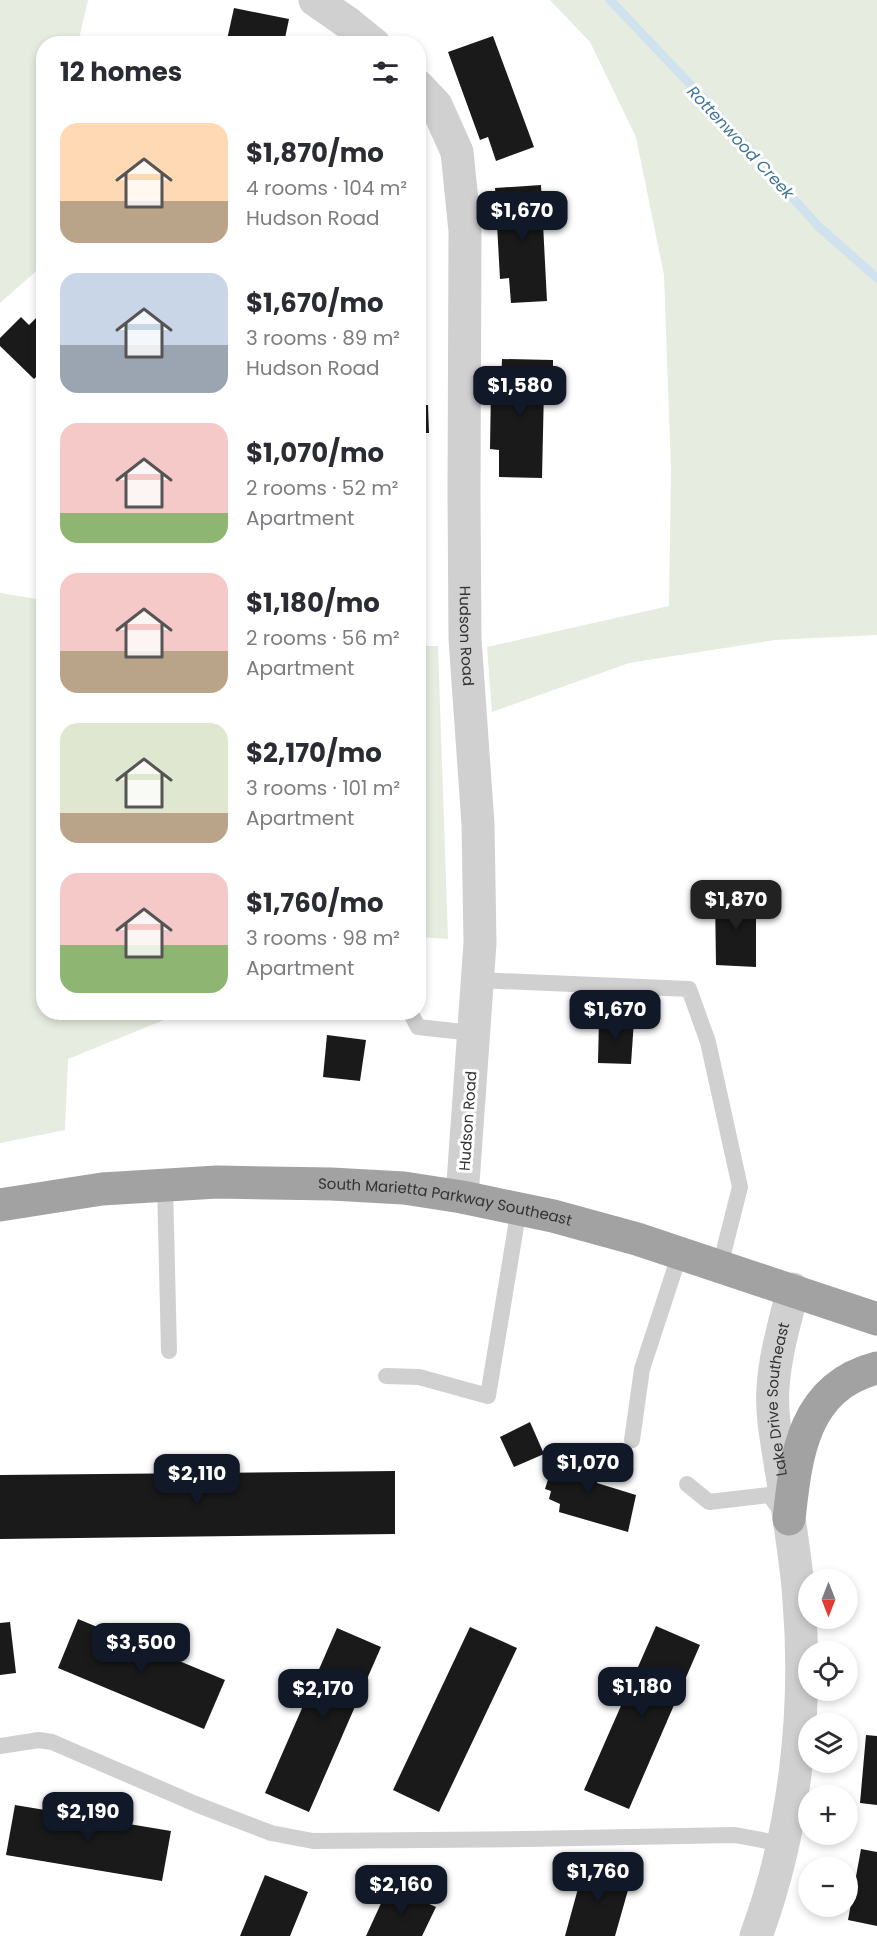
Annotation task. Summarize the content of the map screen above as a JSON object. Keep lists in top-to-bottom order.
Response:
{
  "streets": {
    "highway": ["South Marietta Parkway Southeast"],
    "street": ["Hudson Road", "Lake Drive Southeast"]
  },
  "crossings": [
    ["Hudson Road", "South Marietta Parkway Southeast"],
    ["South Marietta Parkway Southeast", "Lake Drive Southeast"]
  ],
  "water": ["Rottenwood Creek"],
  "north": "bottom",
  "page": {
    "heading": "12 homes",
    "list": [
      {
        "name": "$1,870/mo",
        "note": "4 rooms · 104 m² · Hudson Road"
      },
      {
        "name": "$1,670/mo",
        "note": "3 rooms · 89 m² · Hudson Road"
      },
      {
        "name": "$1,070/mo",
        "note": "2 rooms · 52 m² · Apartment"
      },
      {
        "name": "$1,180/mo",
        "note": "2 rooms · 56 m² · Apartment"
      },
      {
        "name": "$2,170/mo",
        "note": "3 rooms · 101 m² · Apartment"
      },
      {
        "name": "$1,760/mo",
        "note": "3 rooms · 98 m² · Apartment"
      }
    ],
    "price": [
      "$1,670",
      "$1,580",
      "$1,870",
      "$1,670",
      "$1,070",
      "$2,110",
      "$3,500",
      "$1,180",
      "$2,170",
      "$2,190",
      "$1,760",
      "$2,160"
    ],
    "map_buttons": ["+", "−"]
  }
}
